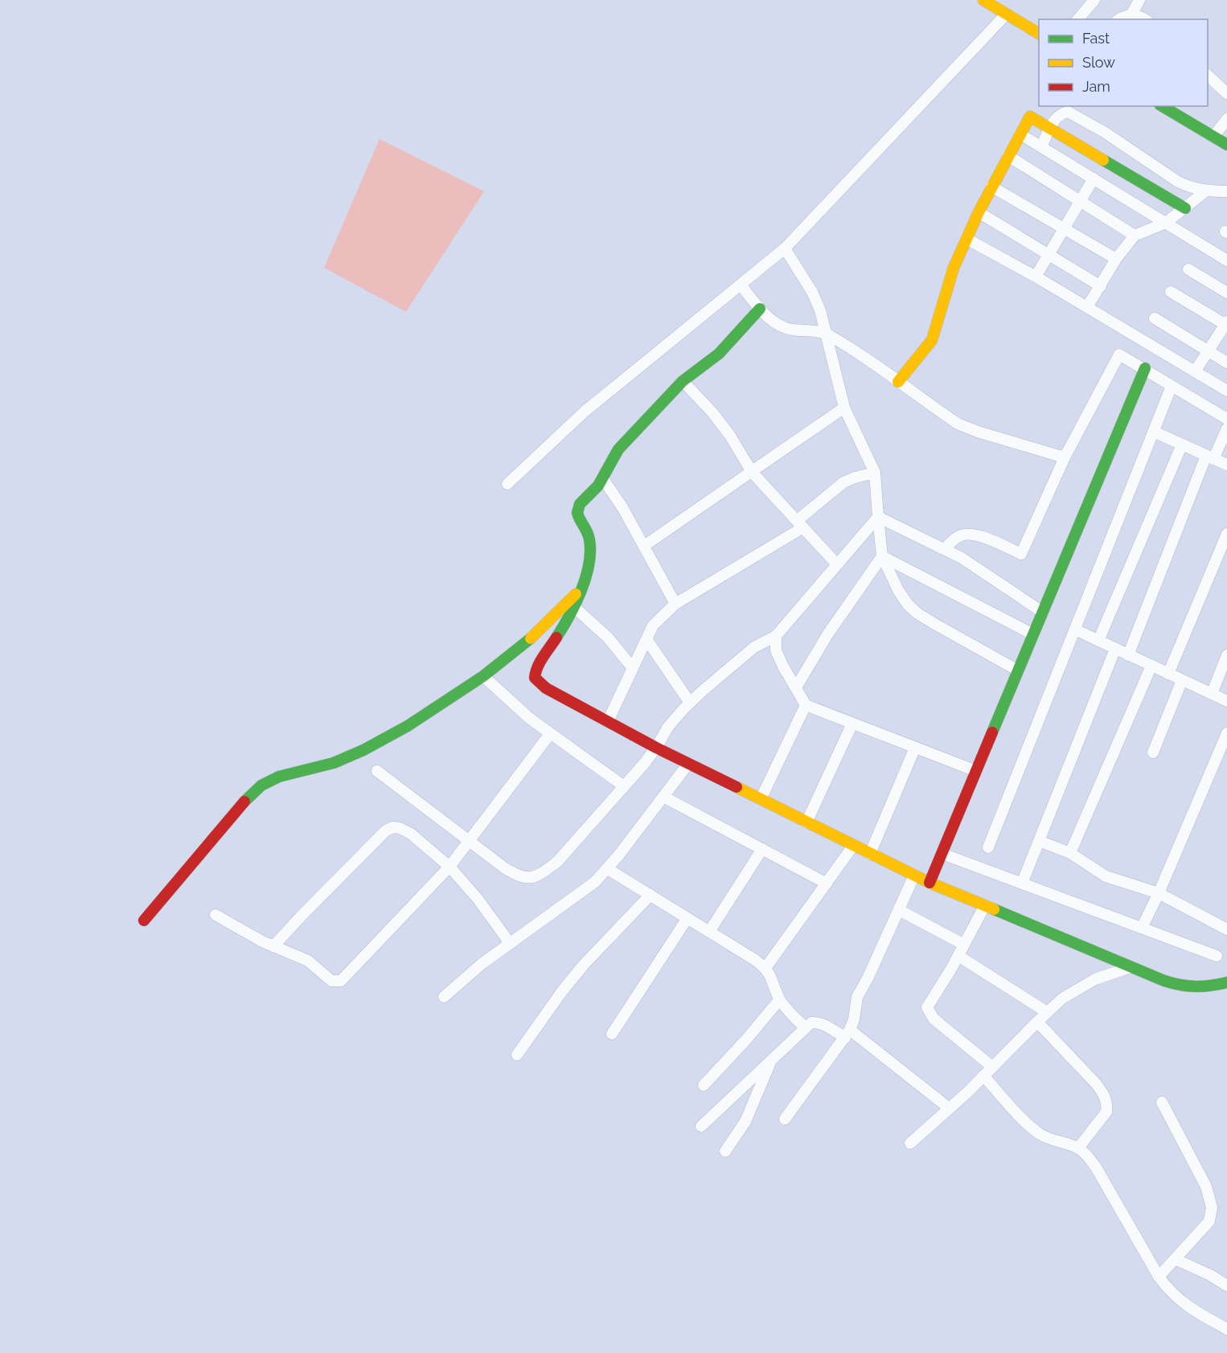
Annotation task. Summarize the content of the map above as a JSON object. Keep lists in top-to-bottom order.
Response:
{
  "legend": ["Fast", "Slow", "Jam"]
}
